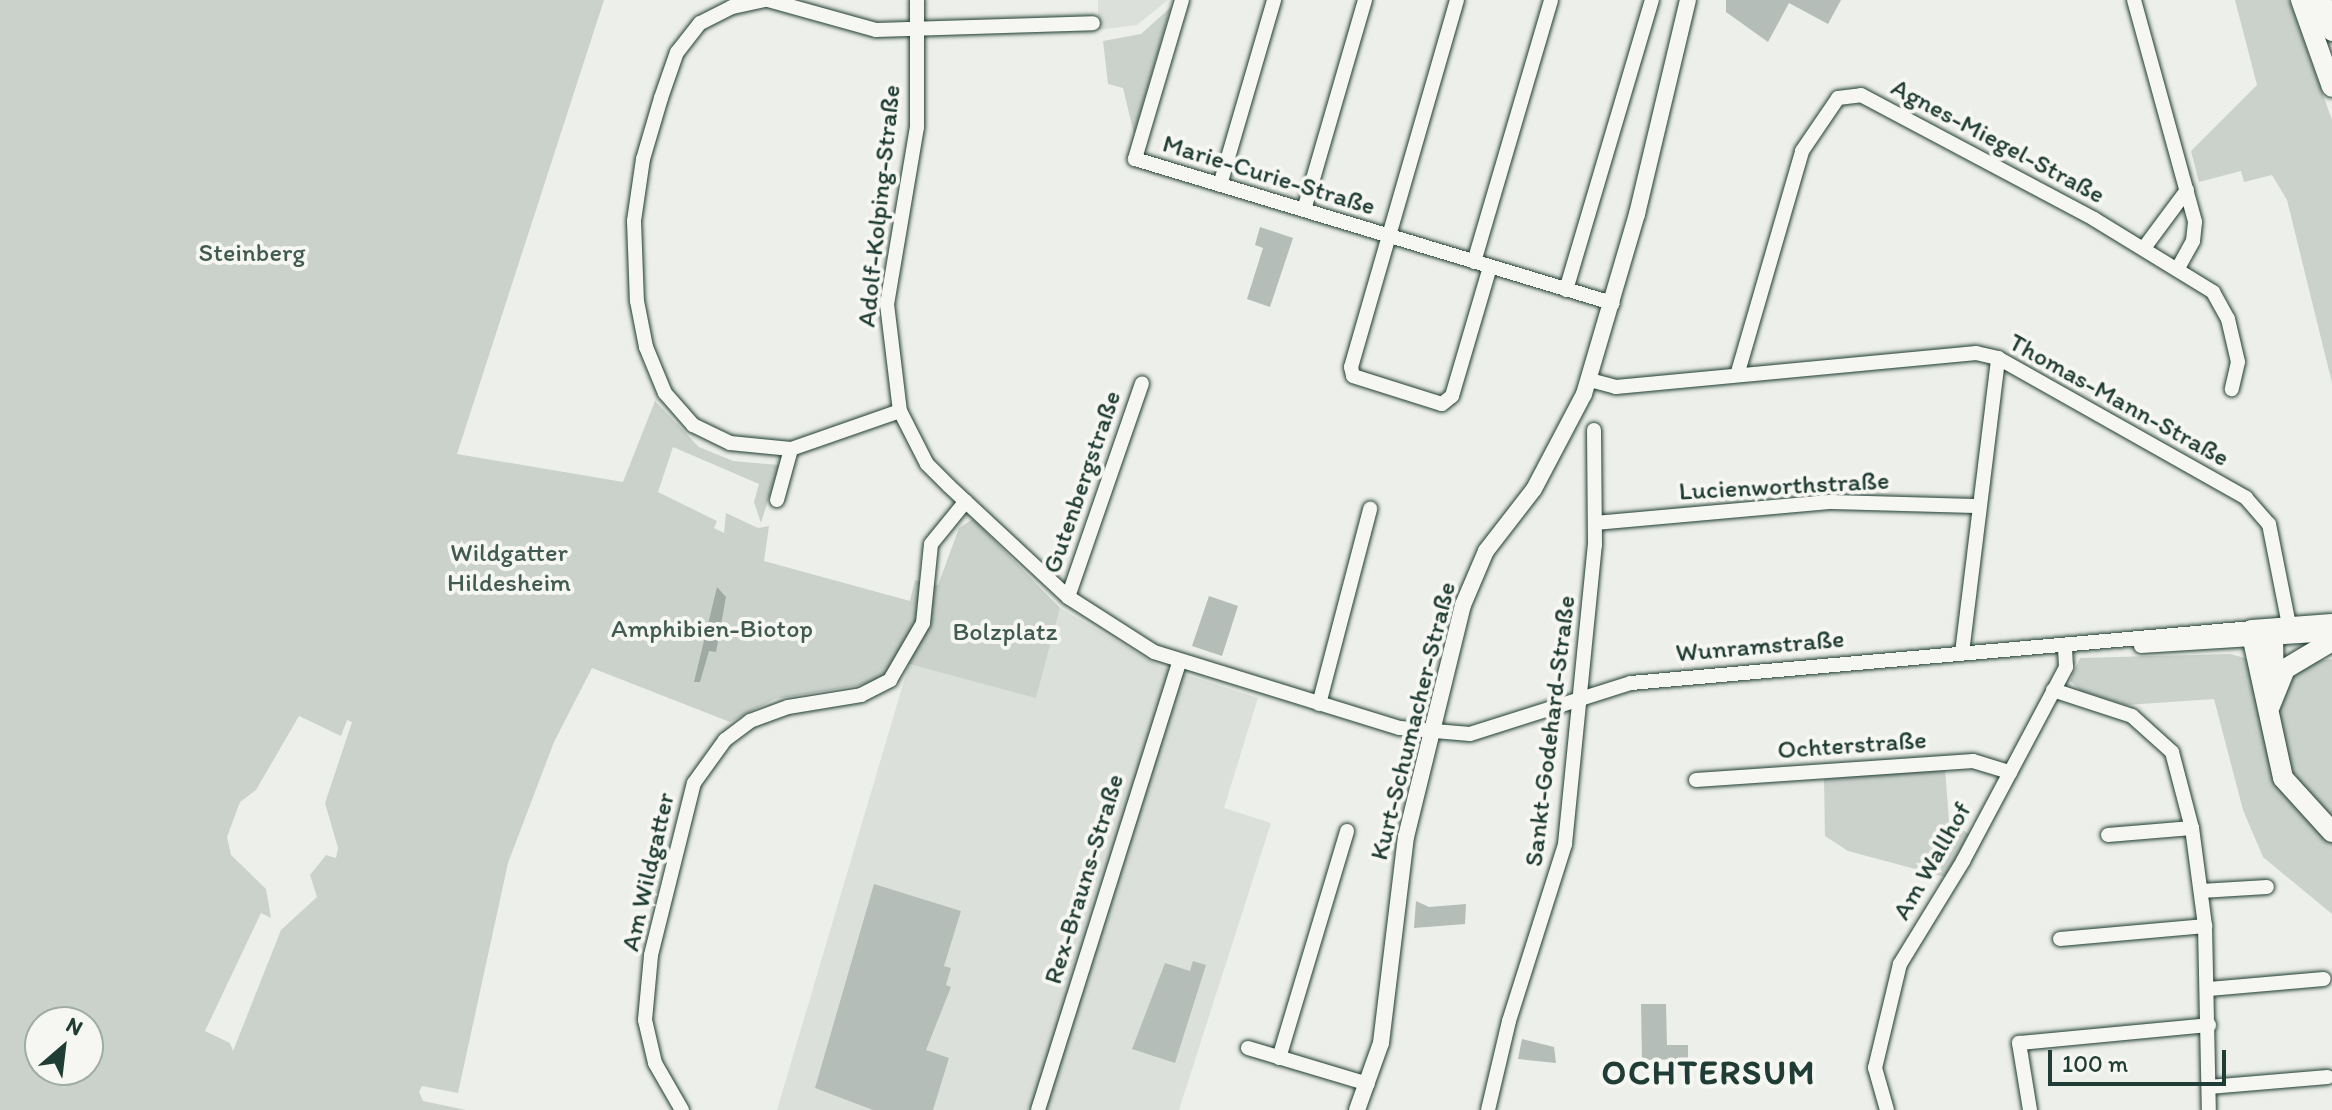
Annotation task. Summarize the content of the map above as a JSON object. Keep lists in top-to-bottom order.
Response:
{
  "streets": {
    "main road": ["Wunramstraße", "Kurt-Schumacher-Straße"],
    "street": [
      "Agnes-Miegel-Straße",
      "Marie-Curie-Straße",
      "Adolf-Kolping-Straße",
      "Thomas-Mann-Straße",
      "Gutenbergstraße",
      "Lucienworthstraße",
      "Sankt-Godehard-Straße",
      "Ochterstraße",
      "Am Wallhof",
      "Am Wildgatter",
      "Rex-Brauns-Straße"
    ]
  },
  "crossings": [
    ["Agnes-Miegel-Straße", "Thomas-Mann-Straße"],
    ["Marie-Curie-Straße", "Kurt-Schumacher-Straße"],
    ["Adolf-Kolping-Straße", "Gutenbergstraße"],
    ["Adolf-Kolping-Straße", "Wunramstraße"],
    ["Adolf-Kolping-Straße", "Kurt-Schumacher-Straße"],
    ["Adolf-Kolping-Straße", "Am Wildgatter"],
    ["Adolf-Kolping-Straße", "Rex-Brauns-Straße"],
    ["Thomas-Mann-Straße", "Wunramstraße"],
    ["Thomas-Mann-Straße", "Kurt-Schumacher-Straße"],
    ["Lucienworthstraße", "Sankt-Godehard-Straße"],
    ["Wunramstraße", "Kurt-Schumacher-Straße"],
    ["Wunramstraße", "Sankt-Godehard-Straße"],
    ["Wunramstraße", "Am Wallhof"],
    ["Ochterstraße", "Am Wallhof"]
  ],
  "districts": ["OCHTERSUM"],
  "parks": [
    "Steinberg",
    "Wildgatter Hildesheim",
    "Amphibien-Biotop",
    "Bolzplatz"
  ],
  "scale_bar": "100 m",
  "north": "top right"
}
